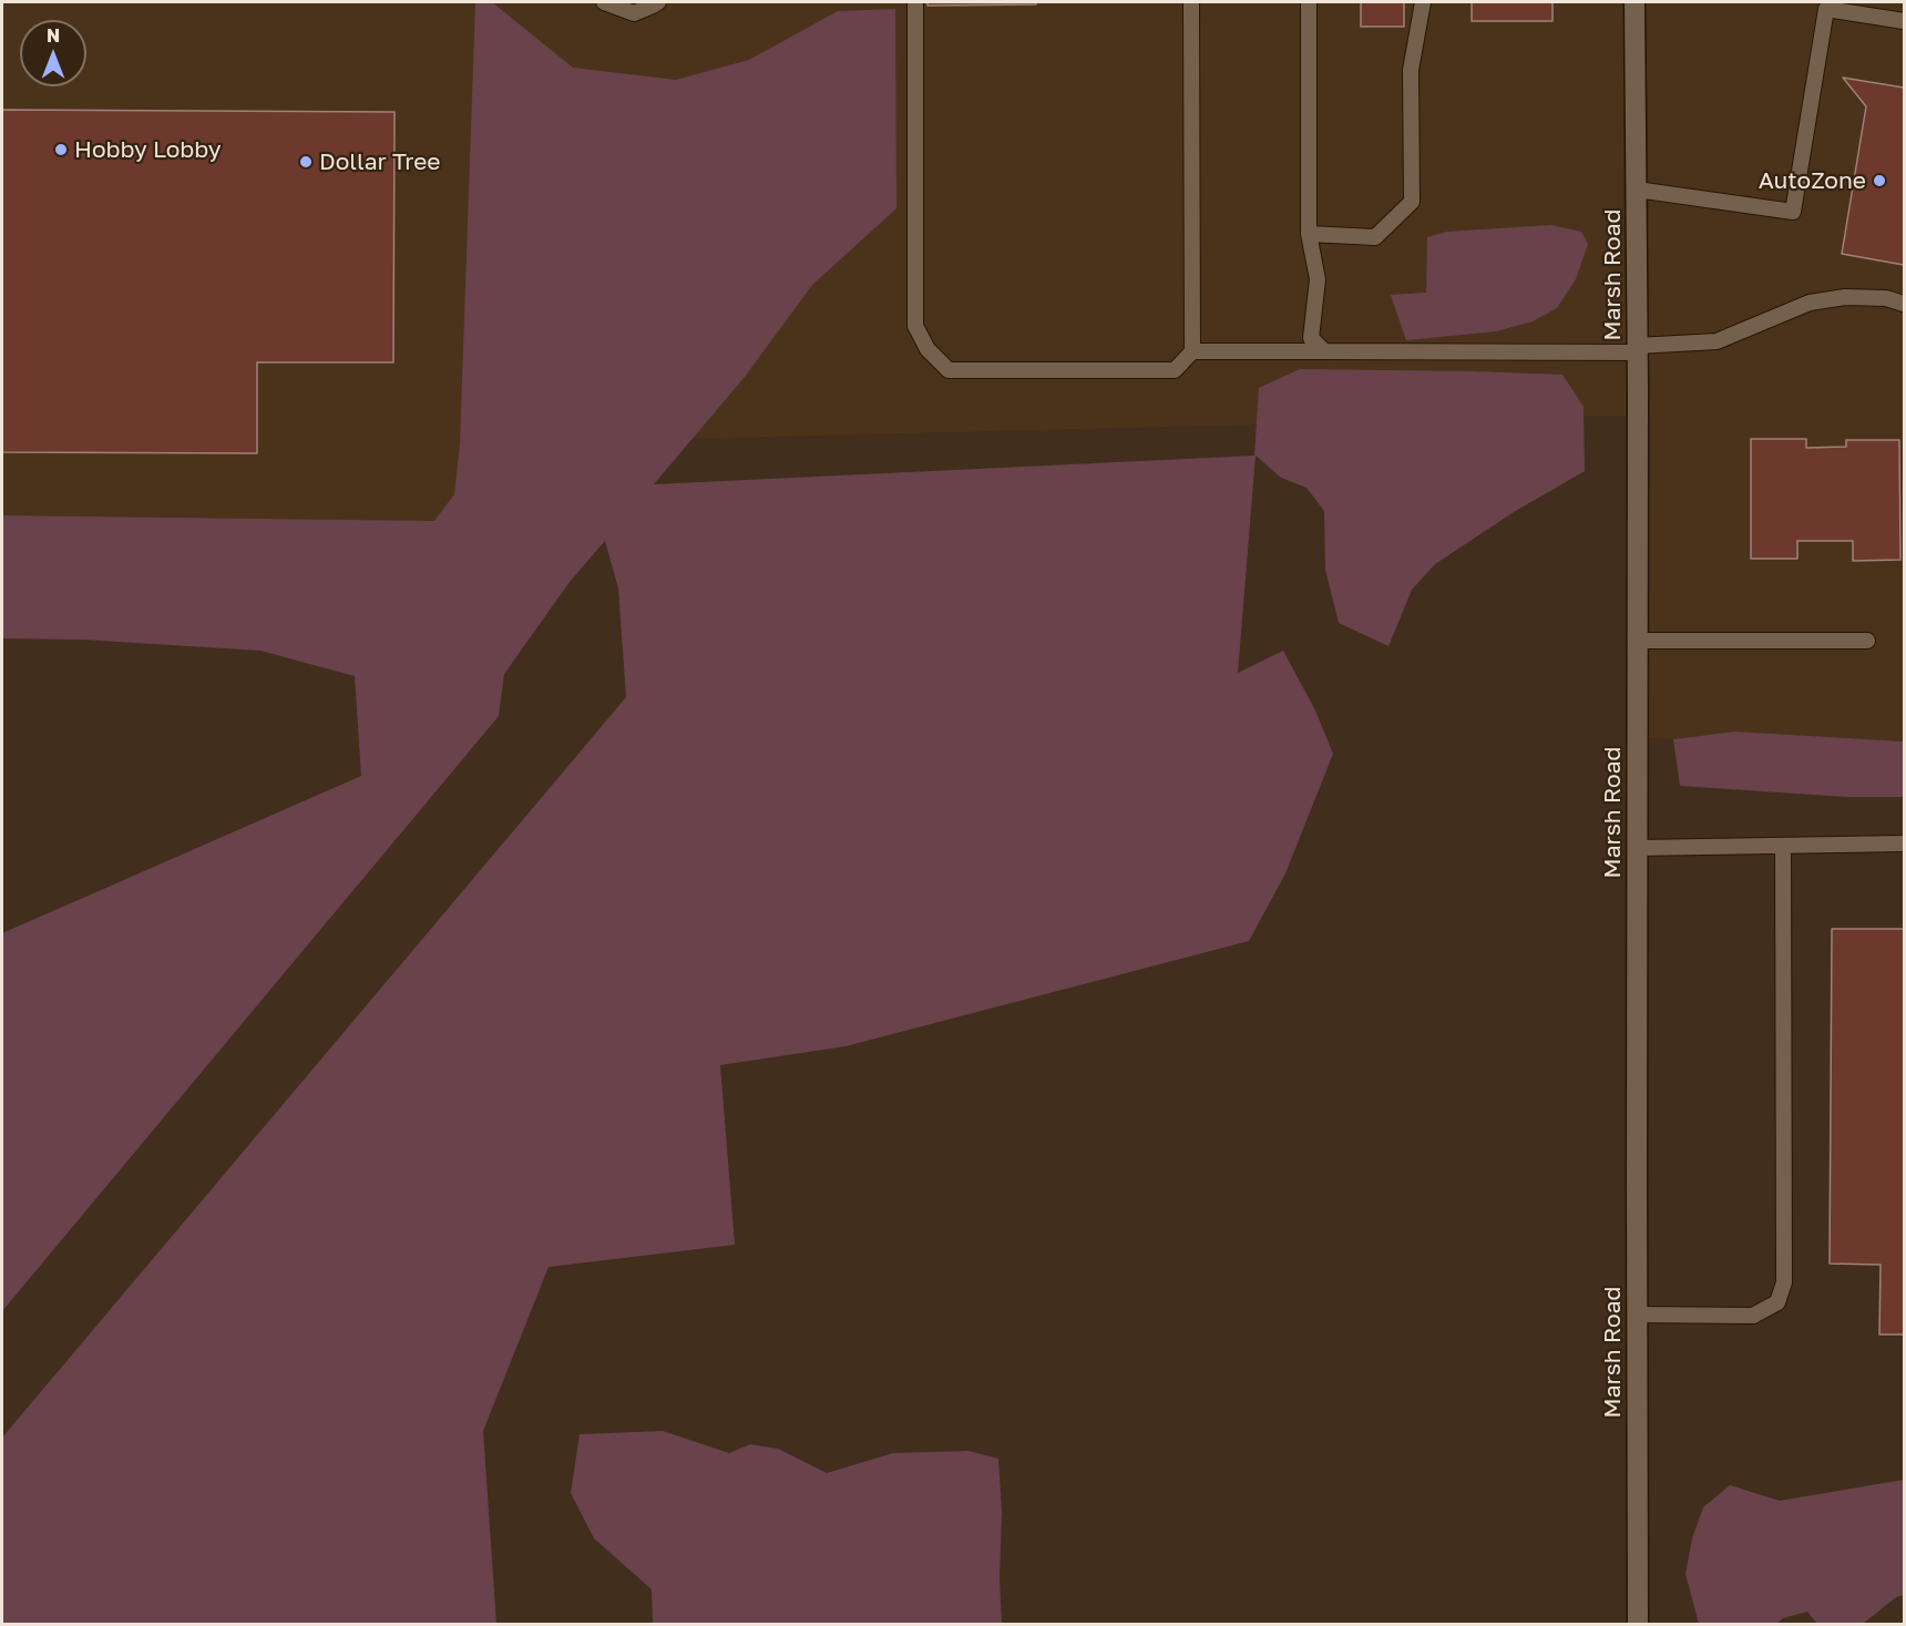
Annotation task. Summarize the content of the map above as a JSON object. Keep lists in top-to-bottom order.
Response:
{
  "streets": {
    "street": ["Marsh Road"]
  },
  "places": ["Hobby Lobby", "Dollar Tree", "AutoZone"],
  "north": "top"
}
